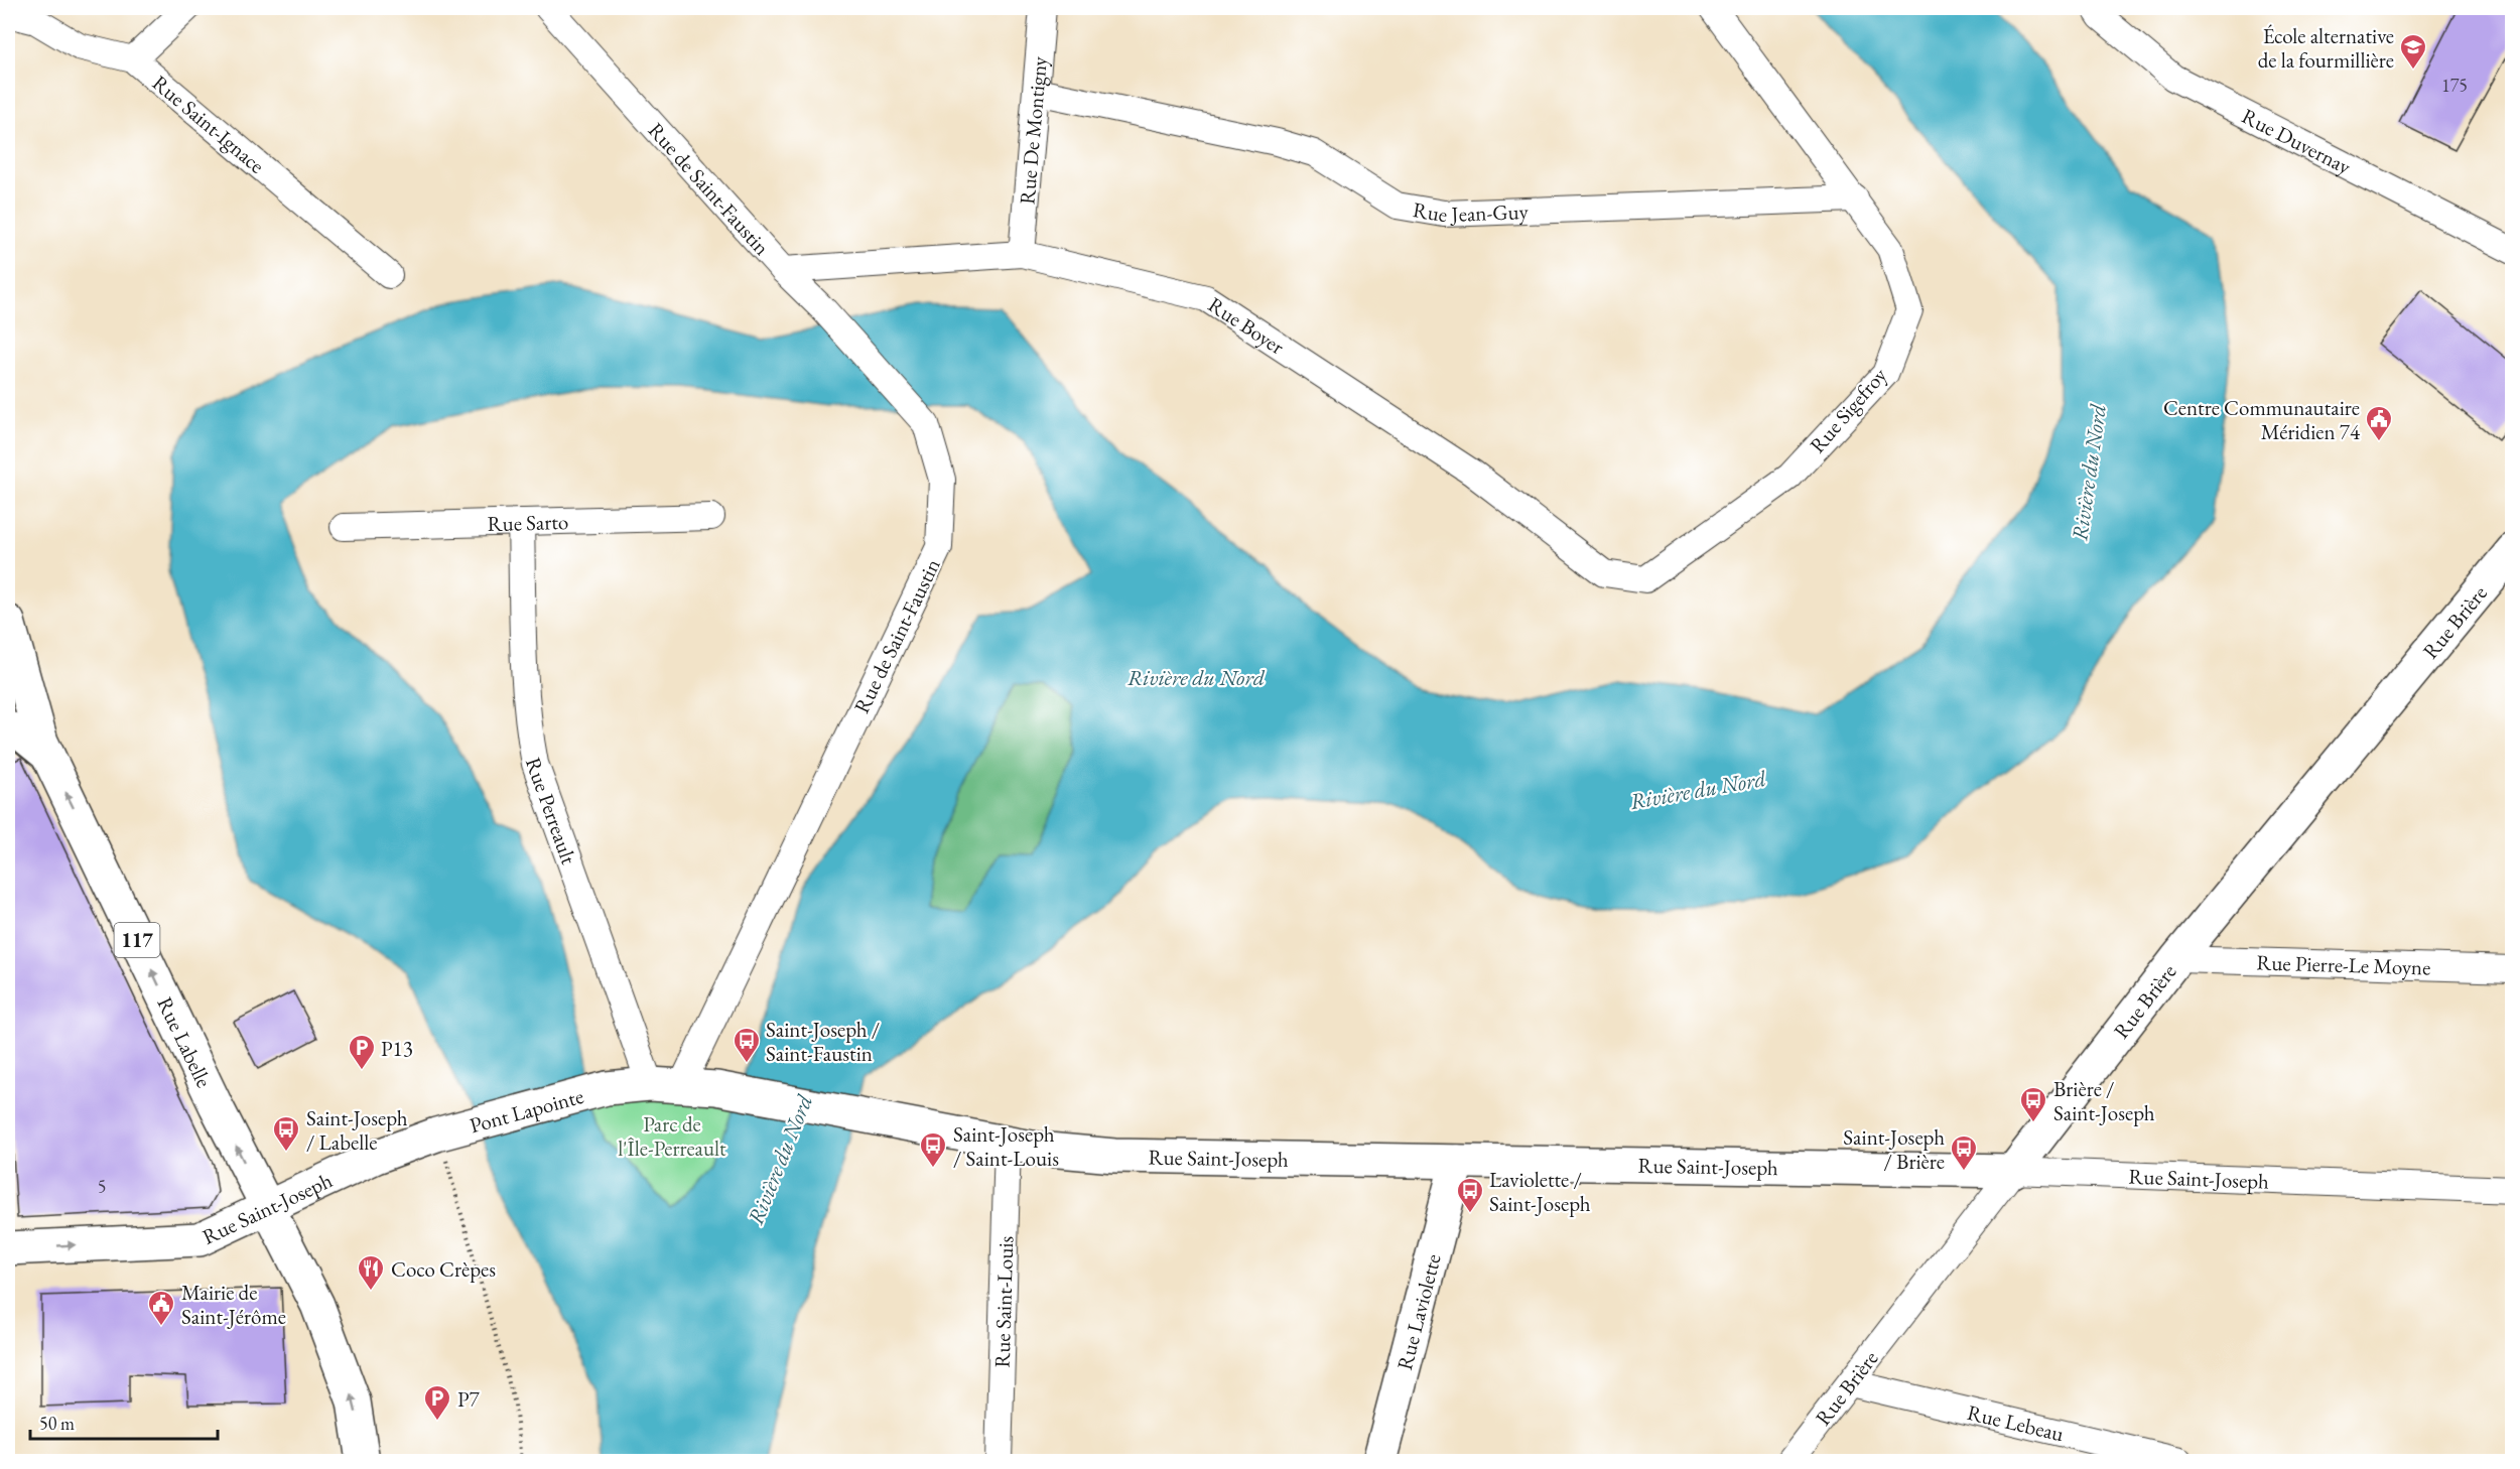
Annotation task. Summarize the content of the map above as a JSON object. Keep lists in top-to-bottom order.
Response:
{
  "streets": {
    "street": [
      "Rue Saint-Ignace",
      "Rue De Montigny",
      "Rue Duvernay",
      "Rue de Saint-Faustin",
      "Rue Jean-Guy",
      "Rue Boyer",
      "Rue Sigefroy",
      "Rue Sarto",
      "Rue Brière",
      "Rue Perreault",
      "117",
      "Rue Pierre-Le Moyne",
      "Rue Labelle",
      "Pont Lapointe",
      "Rue Saint-Joseph",
      "Rue Saint-Louis",
      "Rue Laviolette",
      "Rue Lebeau"
    ]
  },
  "crossings": [
    ["Rue De Montigny", "Rue Jean-Guy"],
    ["Rue De Montigny", "Rue Boyer"],
    ["Rue de Saint-Faustin", "Rue Boyer"],
    ["Rue de Saint-Faustin", "Rue Perreault"],
    ["Rue de Saint-Faustin", "Pont Lapointe"],
    ["Rue de Saint-Faustin", "Rue Saint-Joseph"],
    ["Rue Jean-Guy", "Rue Sigefroy"],
    ["Rue Boyer", "Rue Sigefroy"],
    ["Rue Sarto", "Rue Perreault"],
    ["Rue Brière", "Rue Pierre-Le Moyne"],
    ["Rue Brière", "Rue Saint-Joseph"],
    ["Rue Brière", "Rue Lebeau"],
    ["Rue Perreault", "Pont Lapointe"],
    ["Rue Perreault", "Rue Saint-Joseph"],
    ["Rue Labelle", "Rue Saint-Joseph"],
    ["Pont Lapointe", "Rue Saint-Joseph"],
    ["Rue Saint-Joseph", "Rue Saint-Louis"],
    ["Rue Saint-Joseph", "Rue Laviolette"]
  ],
  "one_way": ["Rue Labelle"],
  "water": ["Rivière du Nord"],
  "parks": ["Parc de l'Île-Perreault"],
  "places": {
    "school or university": ["École alternative de la fourmillière"],
    "public building": ["Centre Communautaire Méridien 74", "Mairie de Saint-Jérôme"],
    "bus stop": [
      "Saint-Joseph / Saint-Faustin",
      "Brière / Saint-Joseph",
      "Saint-Joseph / Labelle",
      "Saint-Joseph / Saint-Louis",
      "Saint-Joseph / Brière",
      "Laviolette / Saint-Joseph"
    ],
    "parking": ["P13", "P7"],
    "restaurant": ["Coco Crèpes"]
  },
  "house_numbers": ["175", "5"],
  "scale_bar": "50 m"
}
